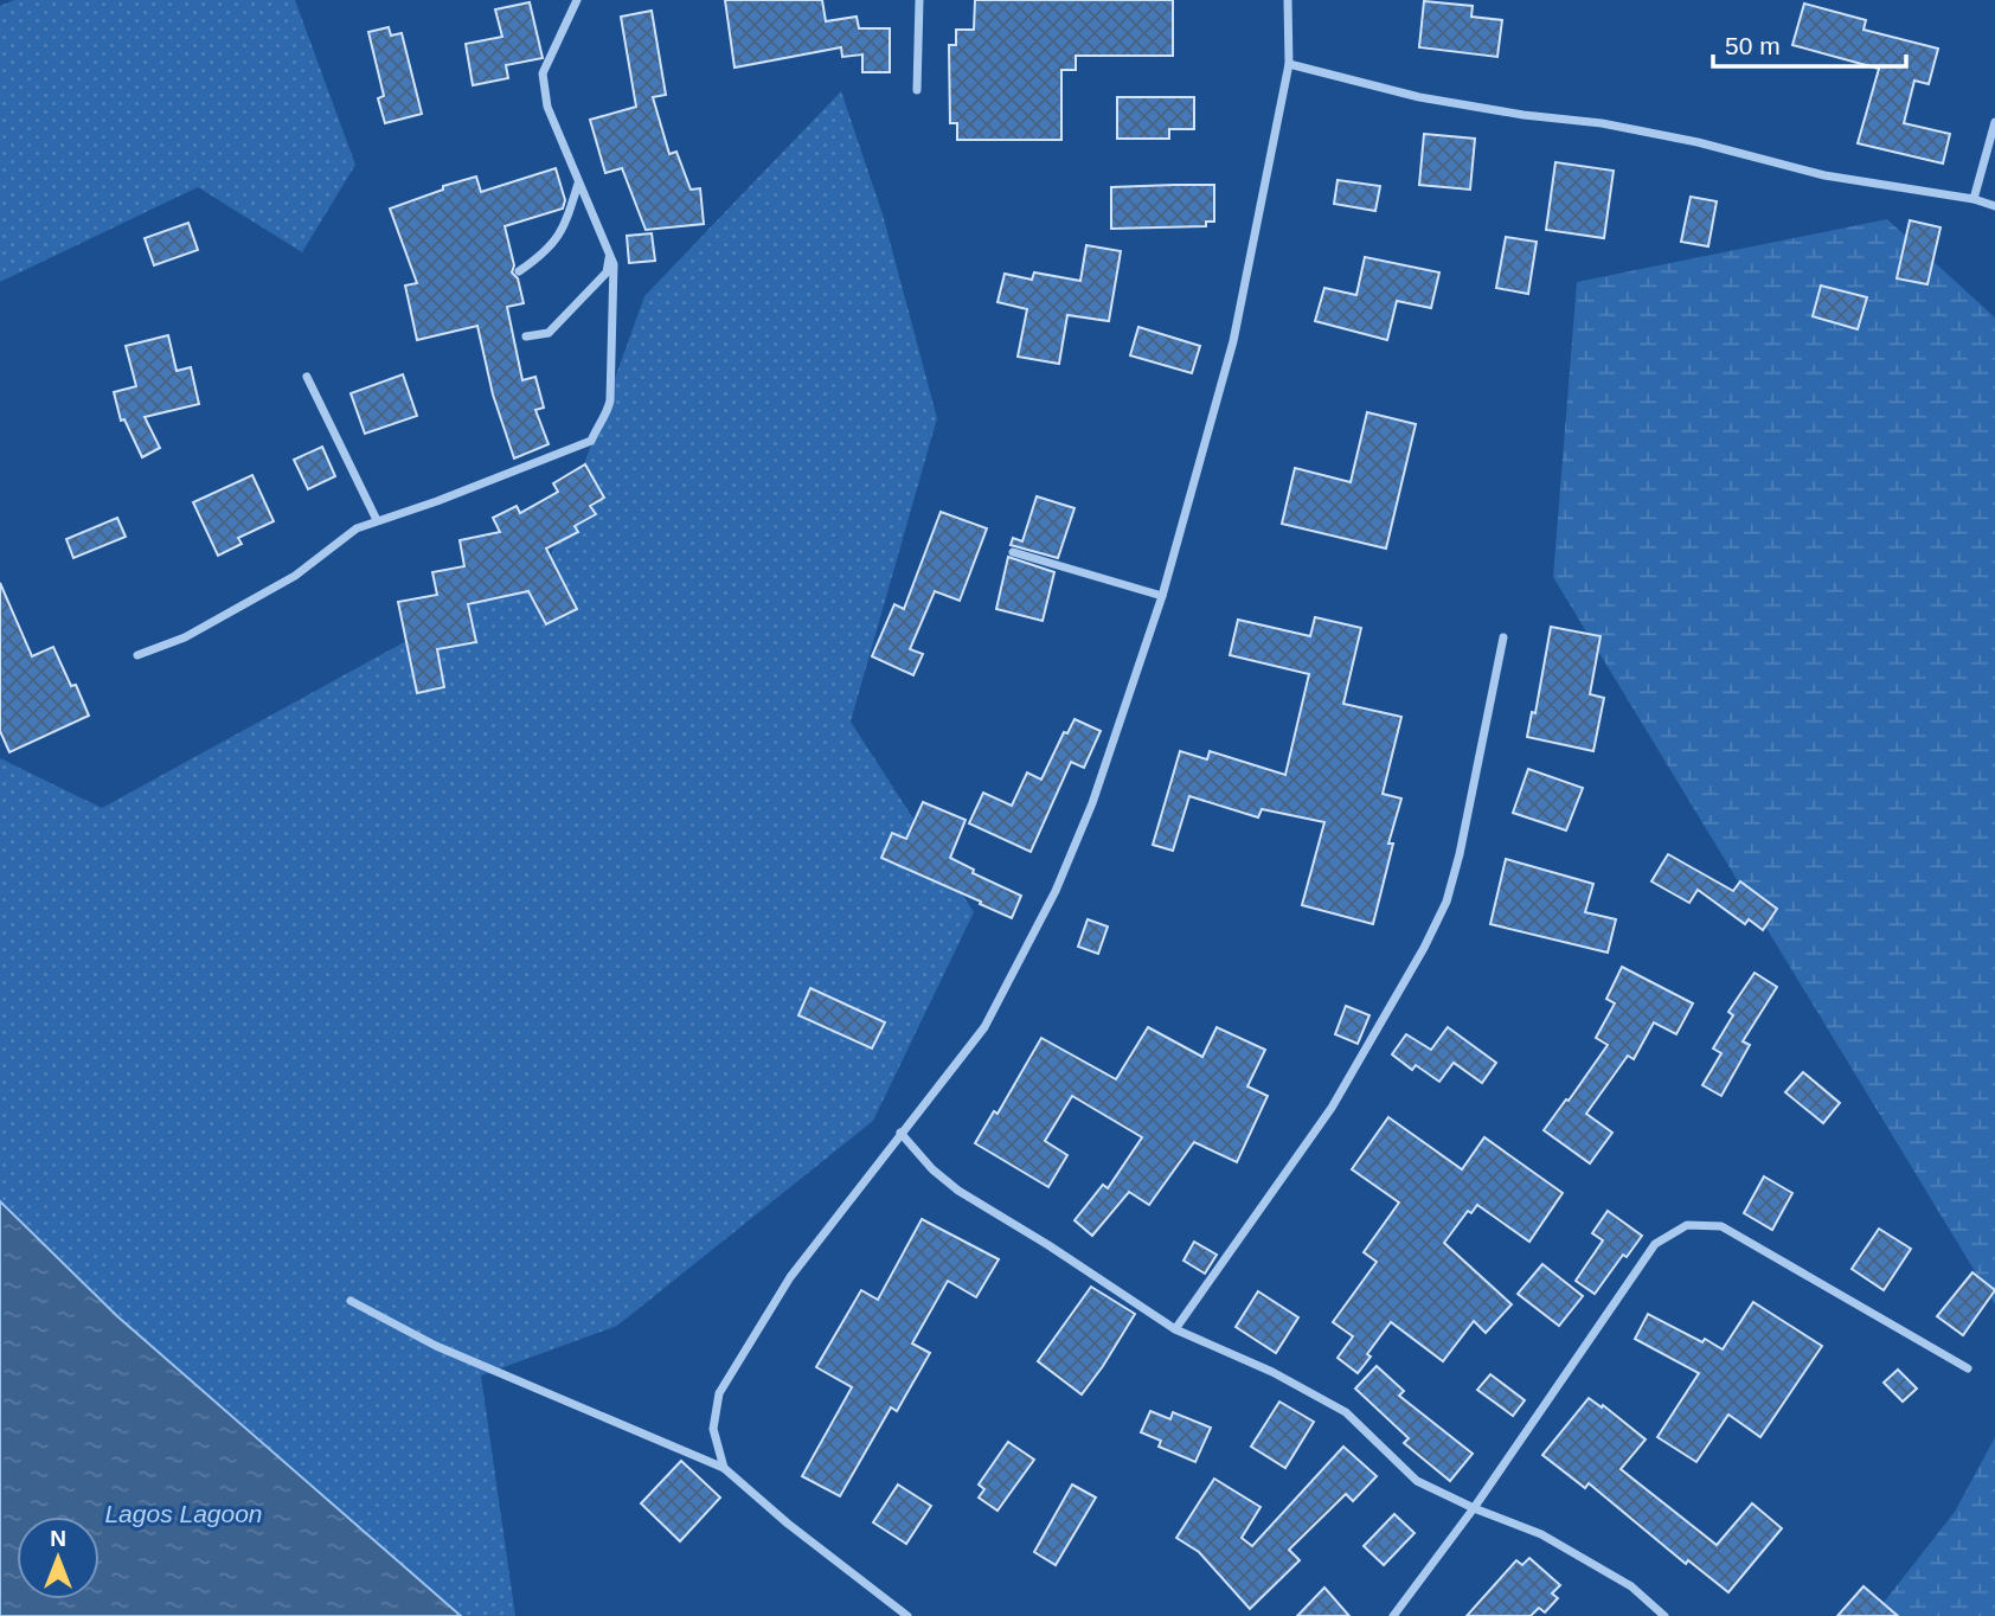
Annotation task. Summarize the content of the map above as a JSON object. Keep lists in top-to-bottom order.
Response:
{
  "water": ["Lagos Lagoon"],
  "scale_bar": "50 m",
  "north": "top"
}
